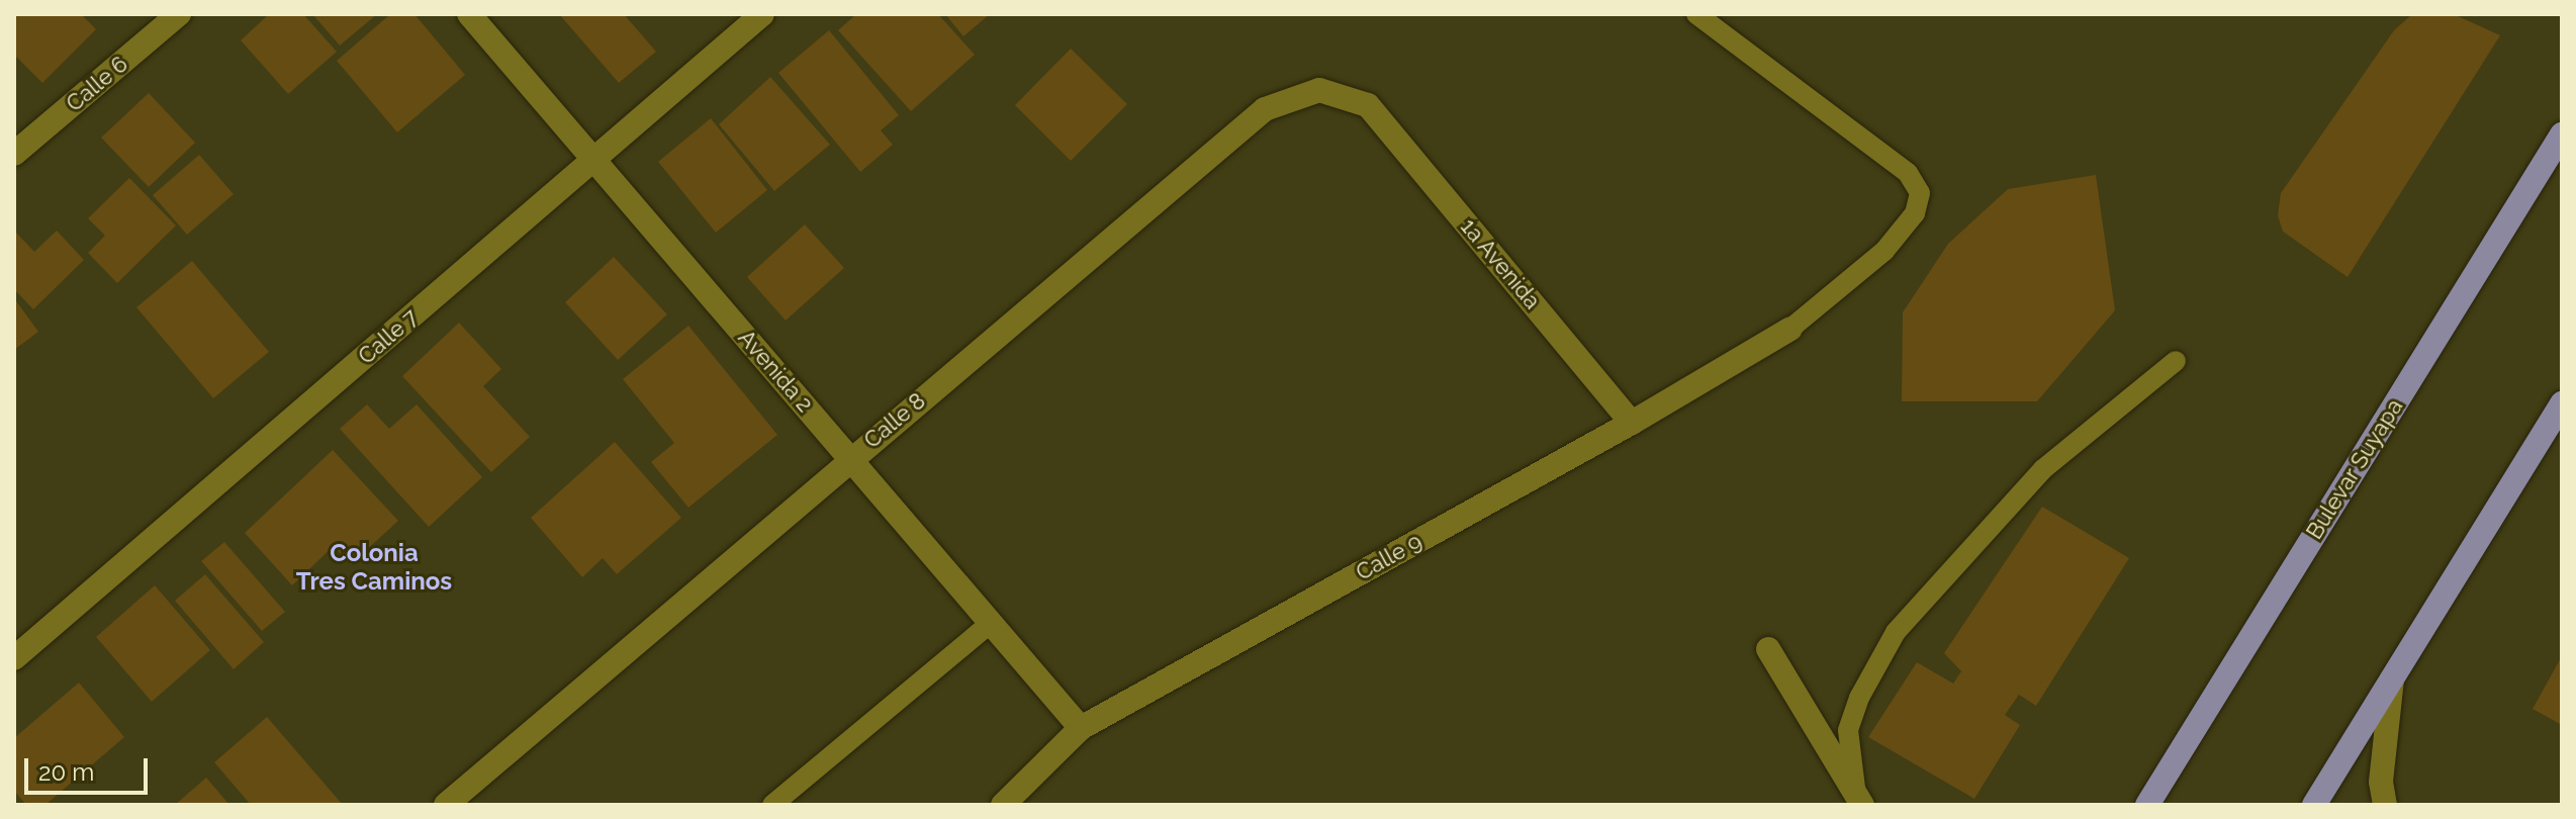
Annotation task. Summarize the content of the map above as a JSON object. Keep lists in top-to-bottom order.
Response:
{
  "streets": {
    "main road": ["Bulevar Suyapa"],
    "street": [
      "Calle 6",
      "1a Avenida",
      "Calle 7",
      "Avenida 2",
      "Calle 8",
      "Calle 9"
    ]
  },
  "crossings": [
    ["1a Avenida", "Calle 8"],
    ["1a Avenida", "Calle 9"],
    ["Calle 7", "Avenida 2"],
    ["Avenida 2", "Calle 8"],
    ["Avenida 2", "Calle 9"]
  ],
  "districts": ["Colonia Tres Caminos"],
  "scale_bar": "20 m"
}
